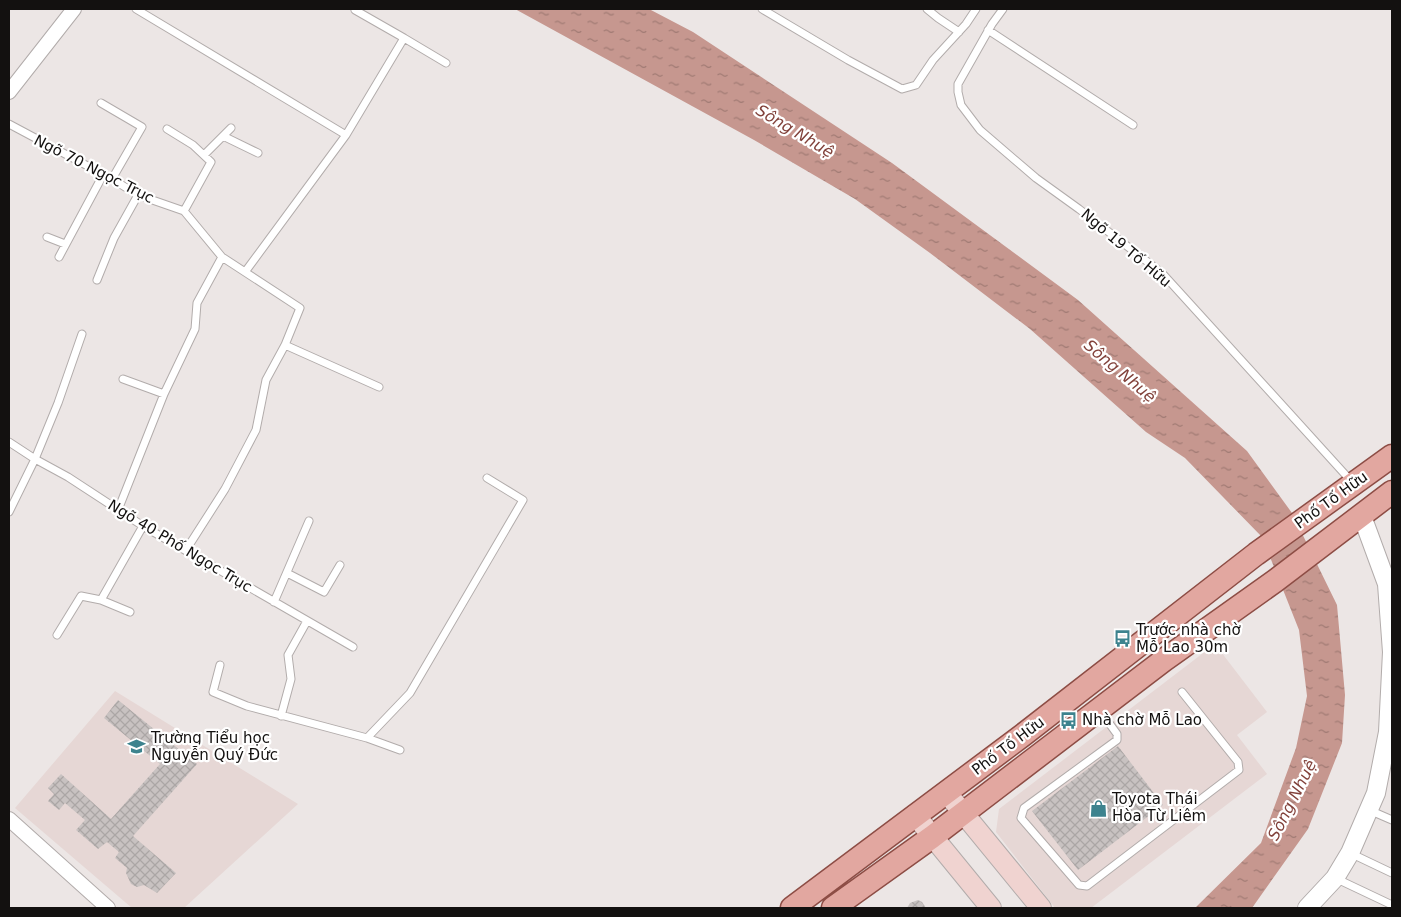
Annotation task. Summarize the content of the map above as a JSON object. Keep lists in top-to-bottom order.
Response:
{
  "streets": {
    "main road": ["Phố Tố Hữu"],
    "lane": ["Ngõ 70 Ngọc Trục", "Ngõ 19 Tố Hữu", "Ngõ 40 Phố Ngọc Trục"]
  },
  "crossings": [
    ["Ngõ 19 Tố Hữu", "Phố Tố Hữu"]
  ],
  "water": ["Sông Nhuệ"],
  "places": {
    "bus stop": ["Trước nhà chờ Mỗ Lao 30m", "Nhà chờ Mỗ Lao"],
    "school or university": ["Trường Tiểu học Nguyễn Quý Đức"],
    "shop": ["Toyota Thái Hòa Từ Liêm"]
  }
}
